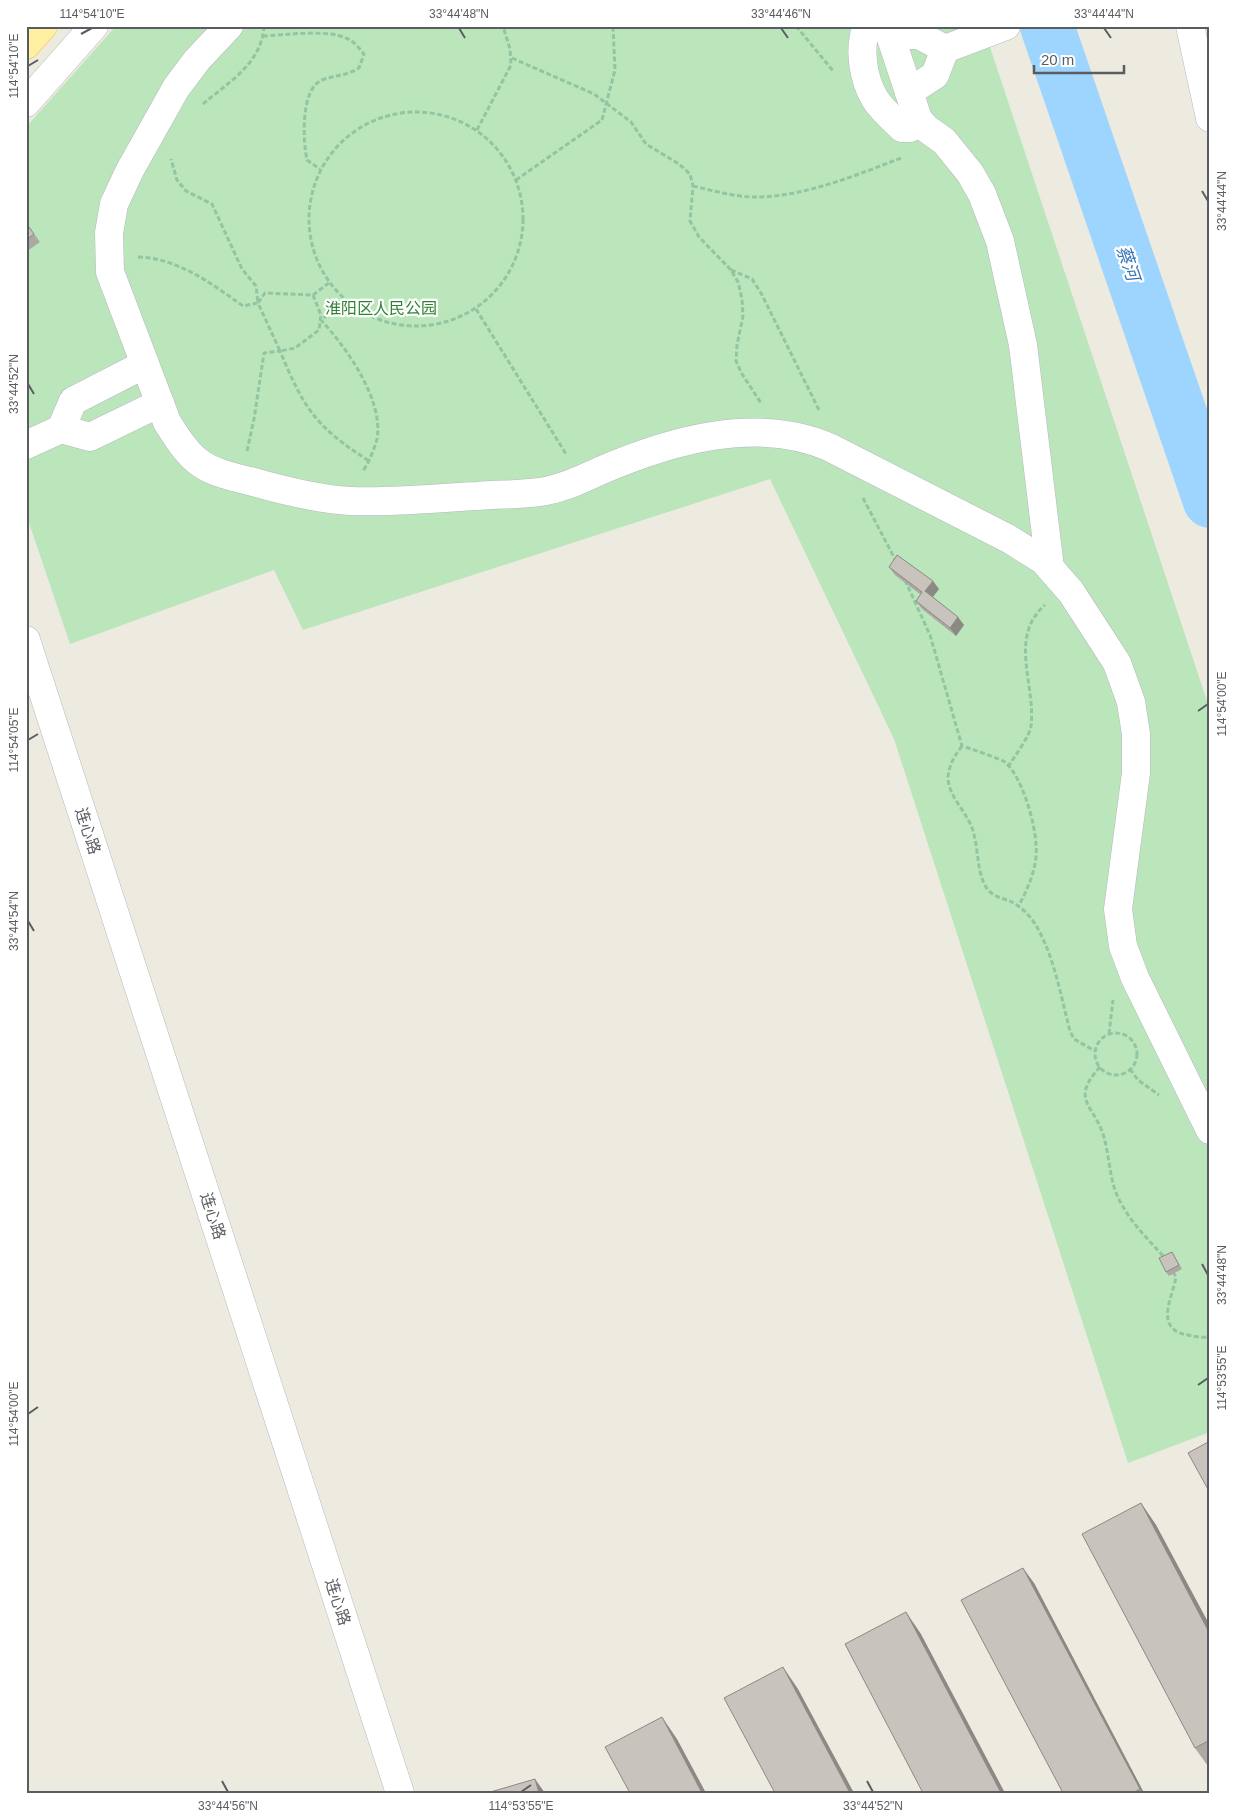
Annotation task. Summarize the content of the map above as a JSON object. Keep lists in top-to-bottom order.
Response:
{
  "streets": {
    "street": ["连心路"]
  },
  "water": ["蔡河"],
  "parks": ["淮阳区人民公园"],
  "scale_bar": "20 m",
  "coordinates": [
    "114°54'10\"E",
    "33°44'48\"N",
    "33°44'46\"N",
    "33°44'44\"N",
    "33°44'52\"N",
    "114°54'00\"E",
    "114°54'05\"E",
    "33°44'54\"N",
    "114°53'55\"E",
    "33°44'56\"N"
  ]
}
